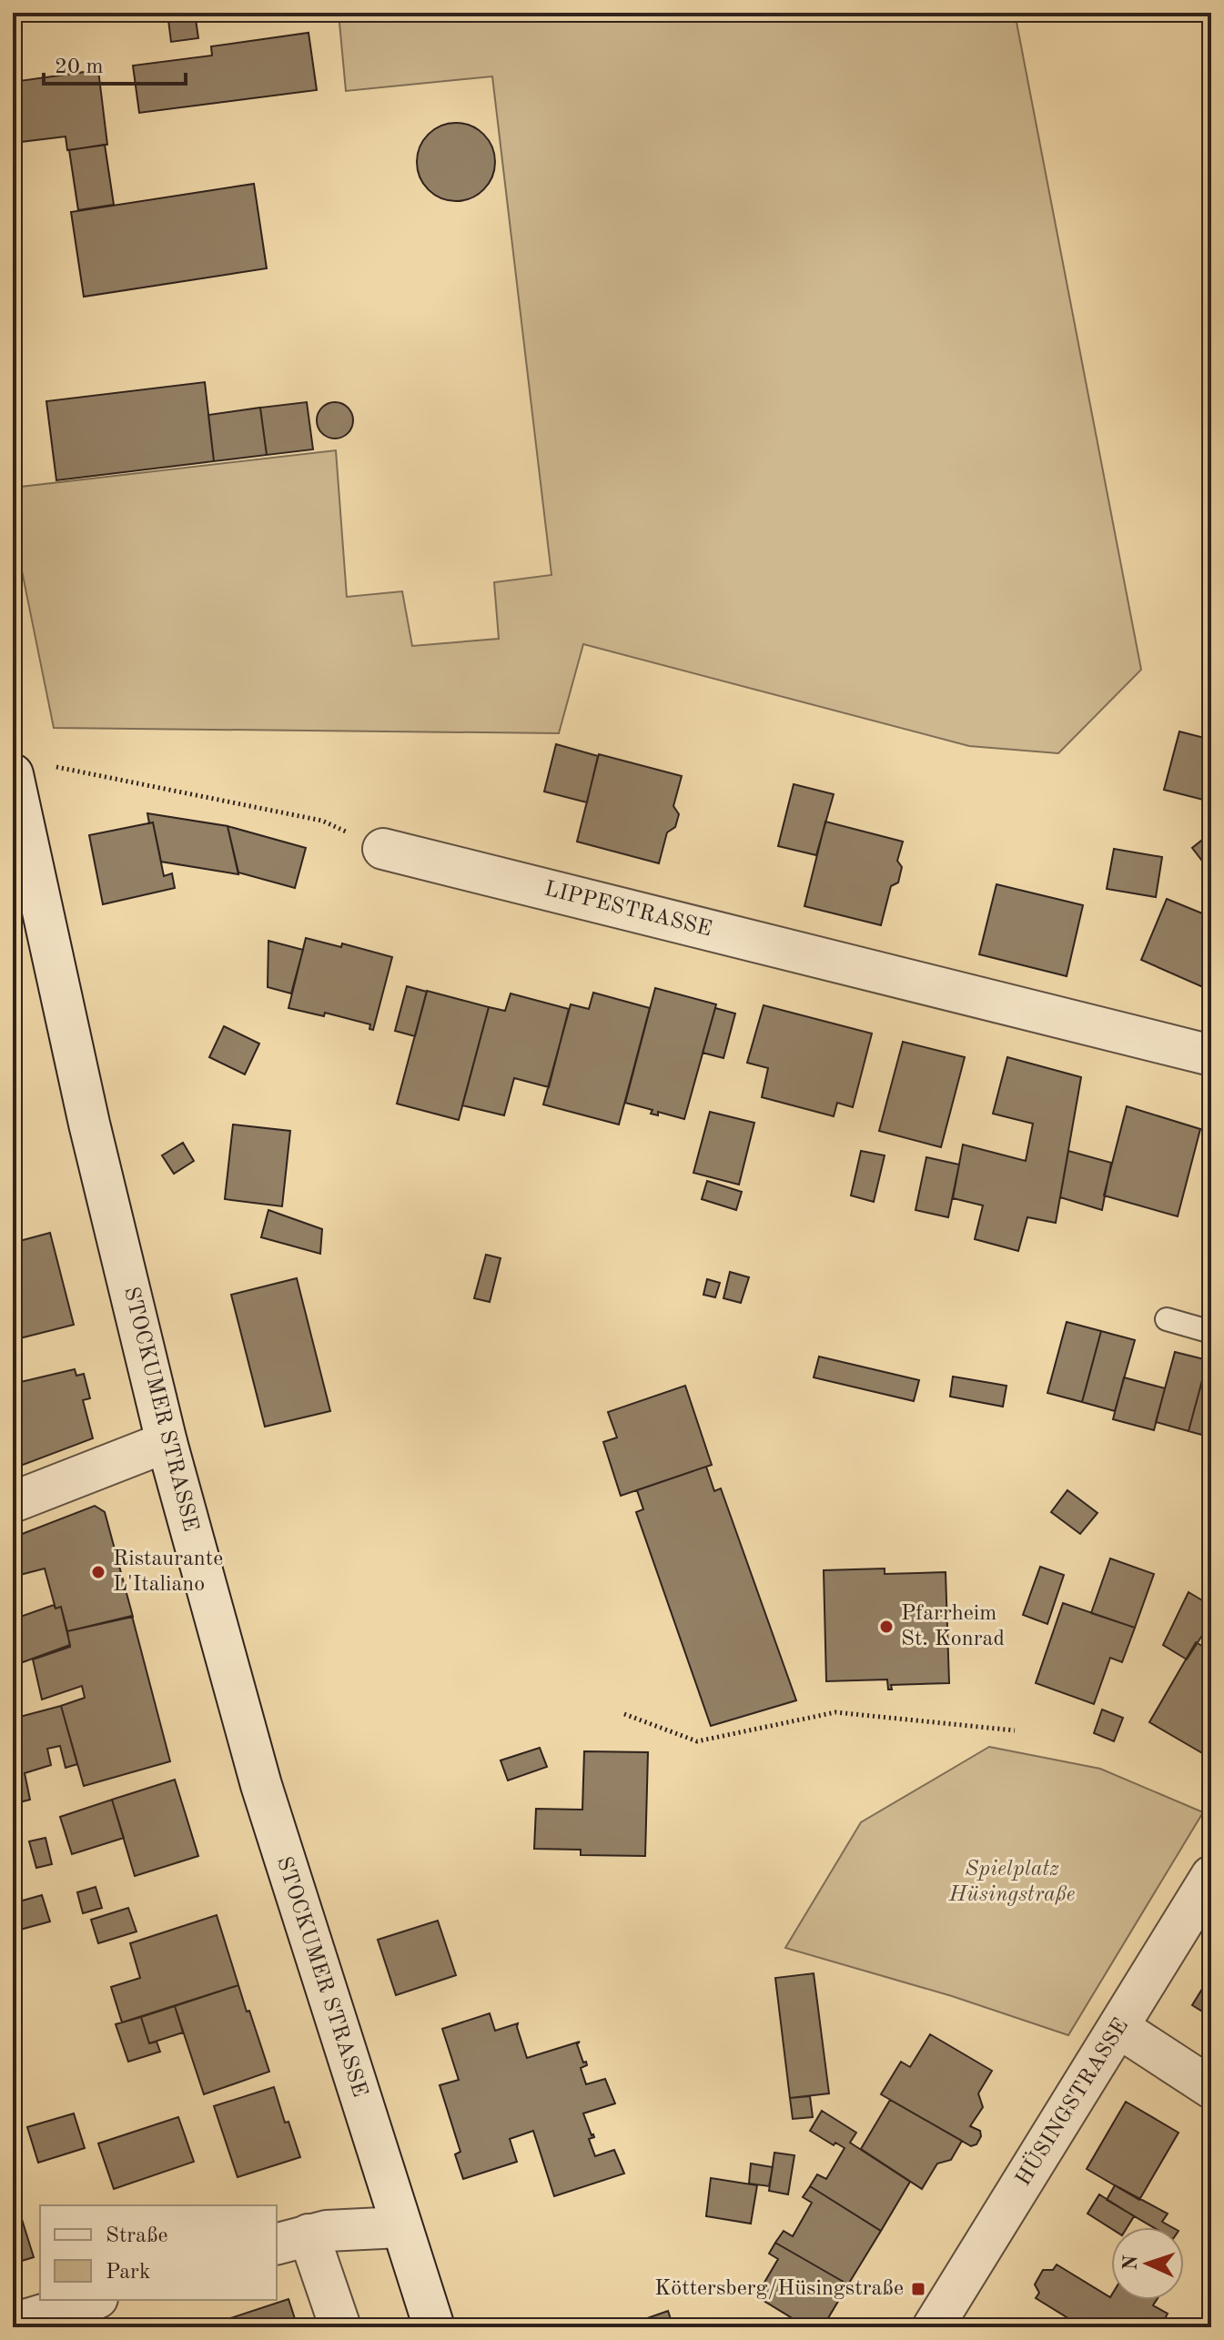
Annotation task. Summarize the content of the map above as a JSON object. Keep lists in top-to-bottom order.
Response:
{
  "streets": {
    "street": ["LIPPESTRASSE", "STOCKUMER STRASSE", "HÜSINGSTRASSE"]
  },
  "parks": ["Spielplatz Hüsingstraße"],
  "places": {
    "other": ["Ristaurante L'Italiano", "Pfarrheim St. Konrad"],
    "transit": ["Köttersberg/Hüsingstraße"]
  },
  "legend": ["Straße", "Park"],
  "scale_bar": "20 m",
  "north": "left"
}
